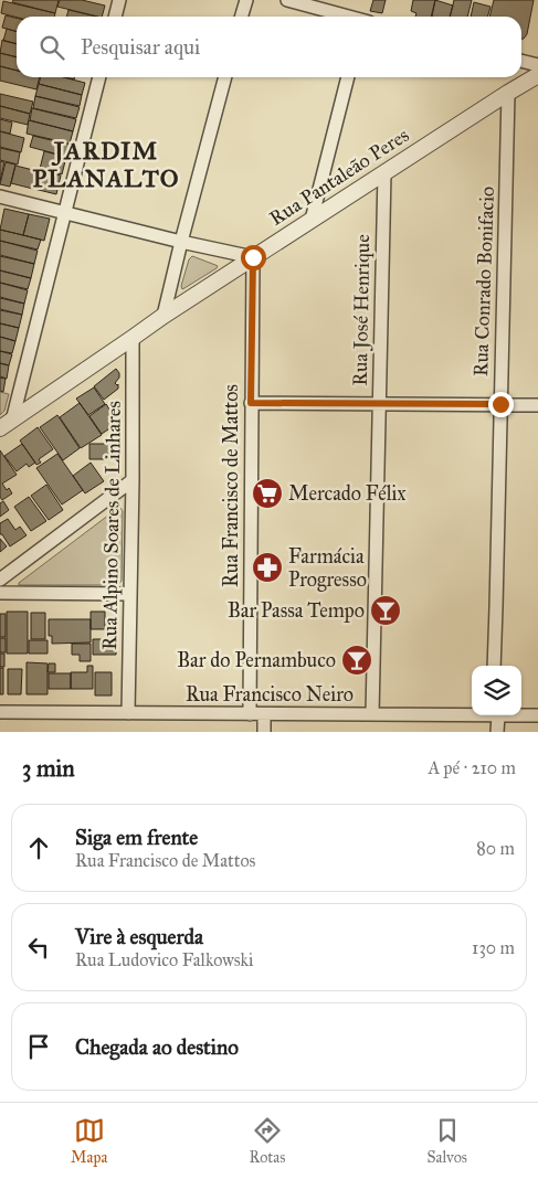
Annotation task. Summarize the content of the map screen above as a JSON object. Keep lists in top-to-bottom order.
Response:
{
  "streets": {
    "street": [
      "Rua Pantaleão Peres",
      "Rua Conrado Bonifacio",
      "Rua José Henrique",
      "Rua Francisco de Mattos",
      "Rua Alpino Soares de Linhares",
      "Rua Francisco Neiro"
    ]
  },
  "crossings": [
    ["Rua Pantaleão Peres", "Rua Conrado Bonifacio"],
    ["Rua Pantaleão Peres", "Rua José Henrique"],
    ["Rua Pantaleão Peres", "Rua Francisco de Mattos"],
    ["Rua Pantaleão Peres", "Rua Alpino Soares de Linhares"],
    ["Rua José Henrique", "Rua Francisco Neiro"],
    ["Rua Francisco de Mattos", "Rua Francisco Neiro"],
    ["Rua Alpino Soares de Linhares", "Rua Francisco Neiro"]
  ],
  "districts": ["JARDIM PLANALTO"],
  "places": {
    "supermarket": ["Mercado Félix"],
    "pharmacy": ["Farmácia Progresso"],
    "bar": ["Bar Passa Tempo", "Bar do Pernambuco"]
  },
  "page": {
    "search": "Pesquisar aqui",
    "heading": ["3 min", "A pé · 210 m"],
    "list": [
      ["Siga em frente", "Rua Francisco de Mattos", "80 m"],
      ["Vire à esquerda", "Rua Ludovico Falkowski", "130 m"],
      "Chegada ao destino"
    ],
    "nav": ["Mapa", "Rotas", "Salvos"]
  }
}
